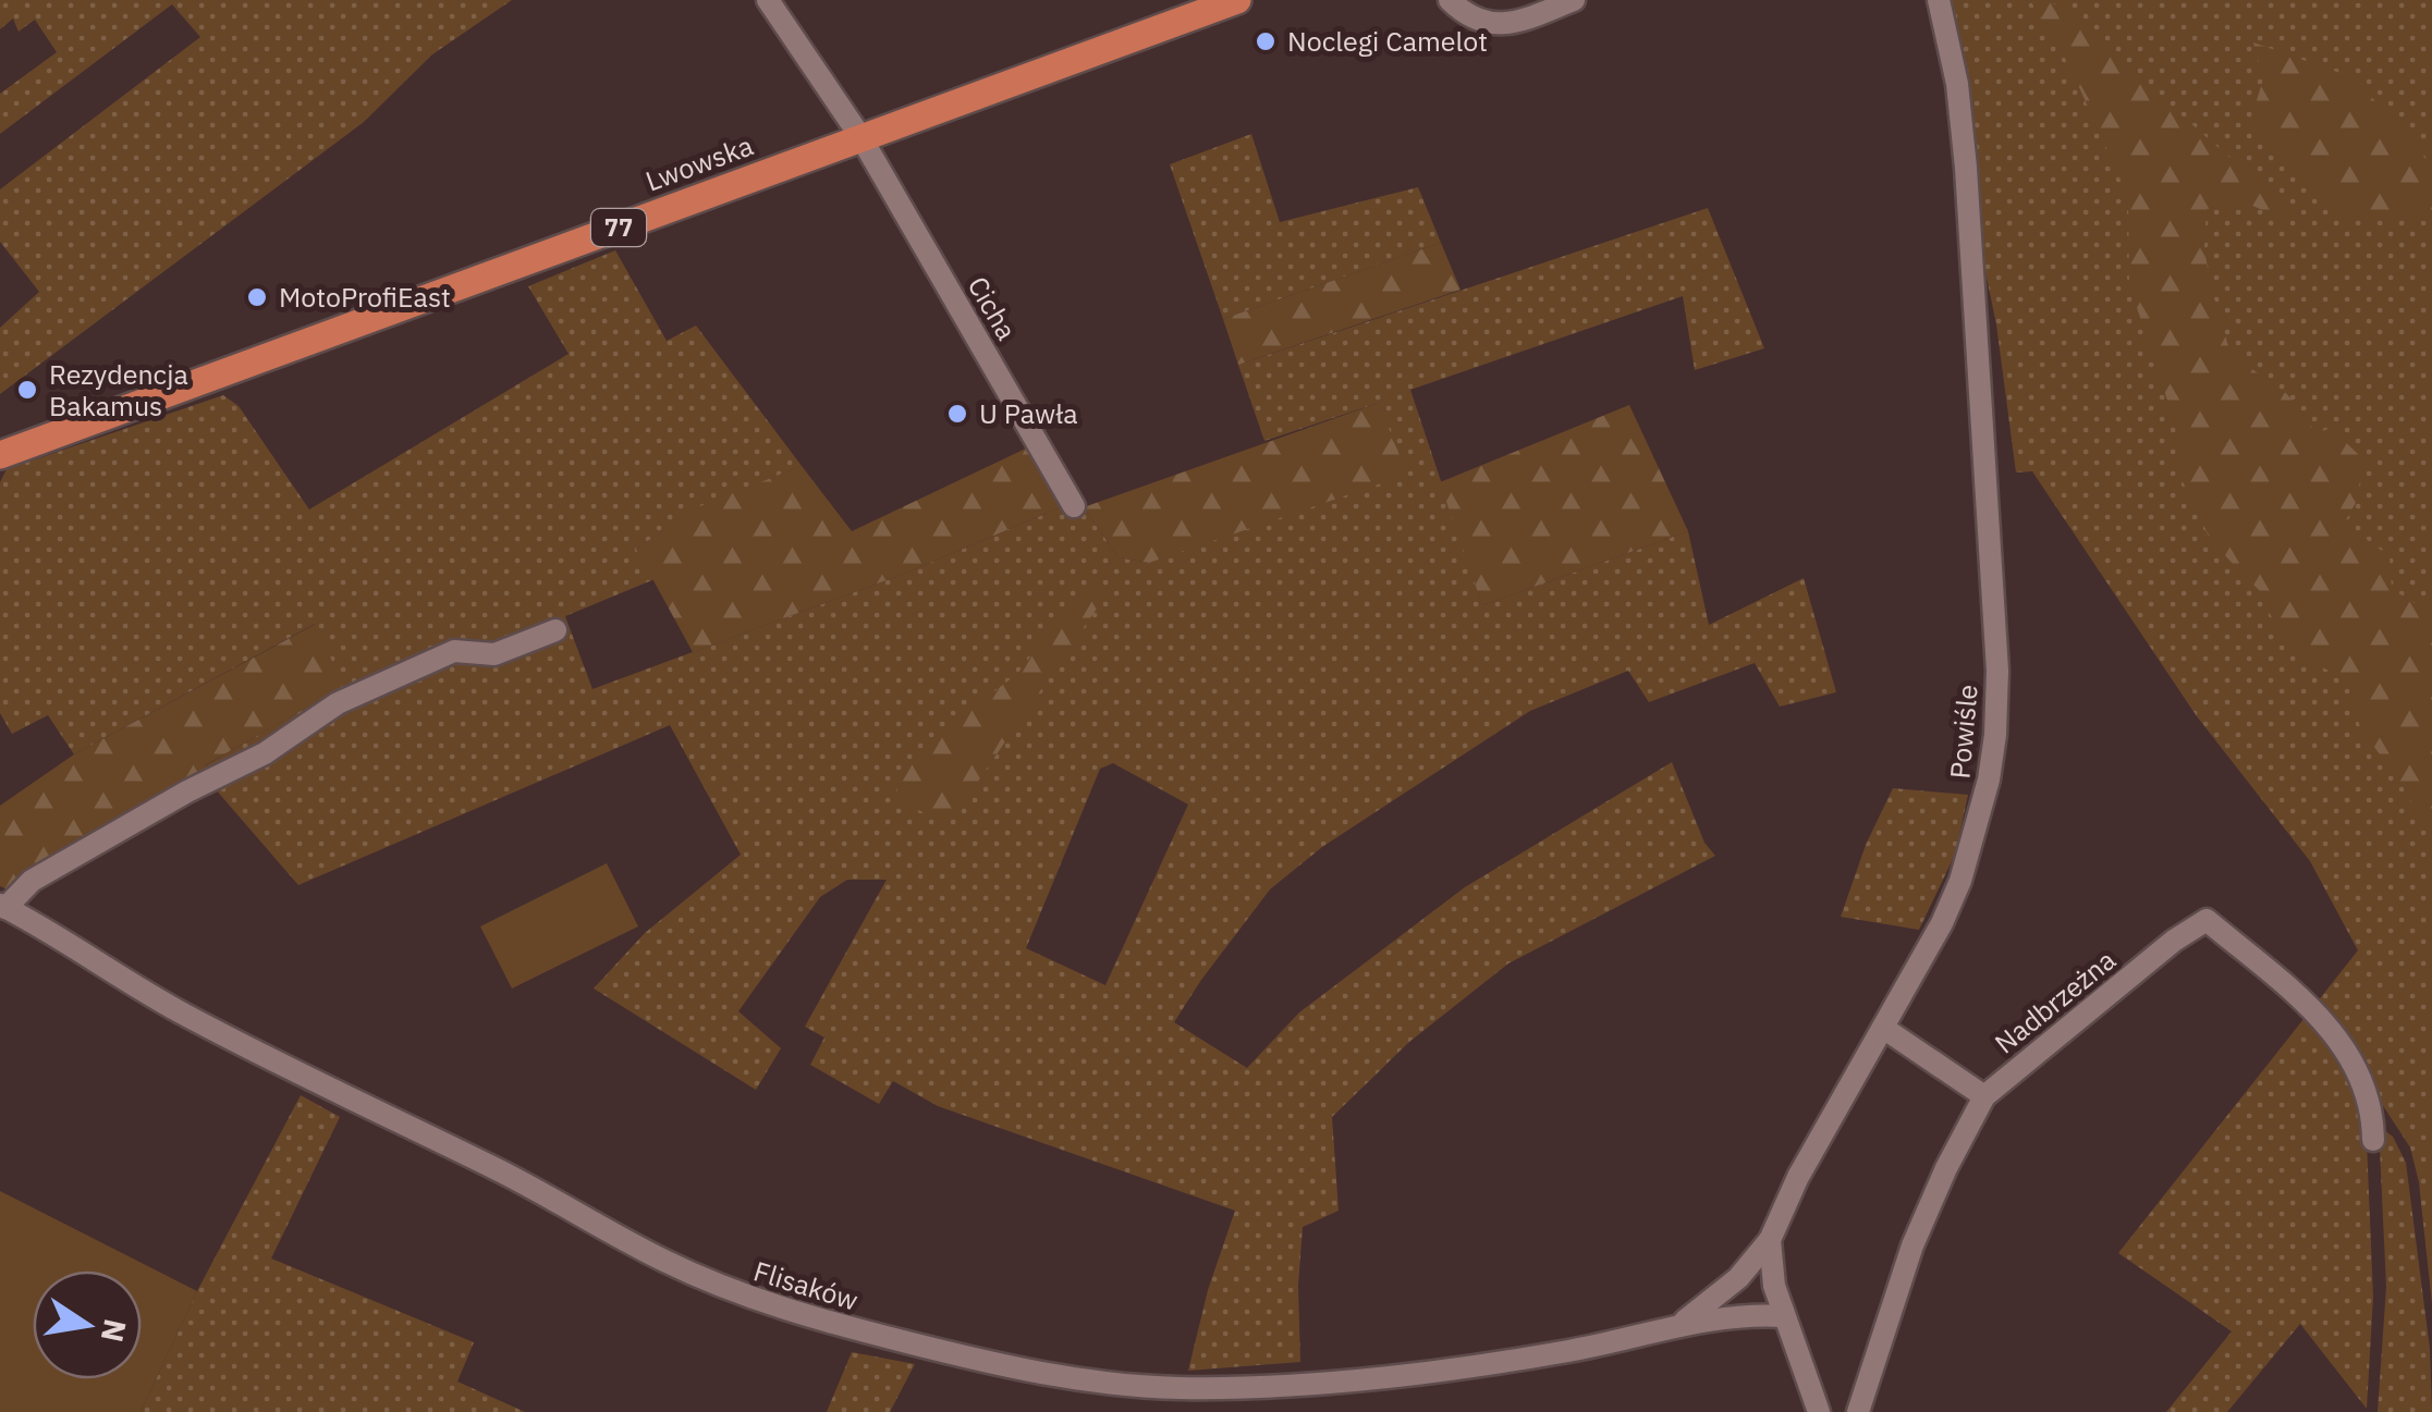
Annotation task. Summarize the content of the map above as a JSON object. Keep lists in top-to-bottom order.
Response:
{
  "streets": {
    "main road": ["Lwowska", "77"],
    "street": [
      "Cicha",
      "Powiśle",
      "Nadbrzeżna",
      "Flisaków"
    ]
  },
  "crossings": [
    ["Lwowska", "Cicha"],
    ["Powiśle", "Flisaków"]
  ],
  "places": [
    "Noclegi Camelot",
    "MotoProfiEast",
    "Rezydencja Bakamus",
    "U Pawła"
  ],
  "north": "right"
}
